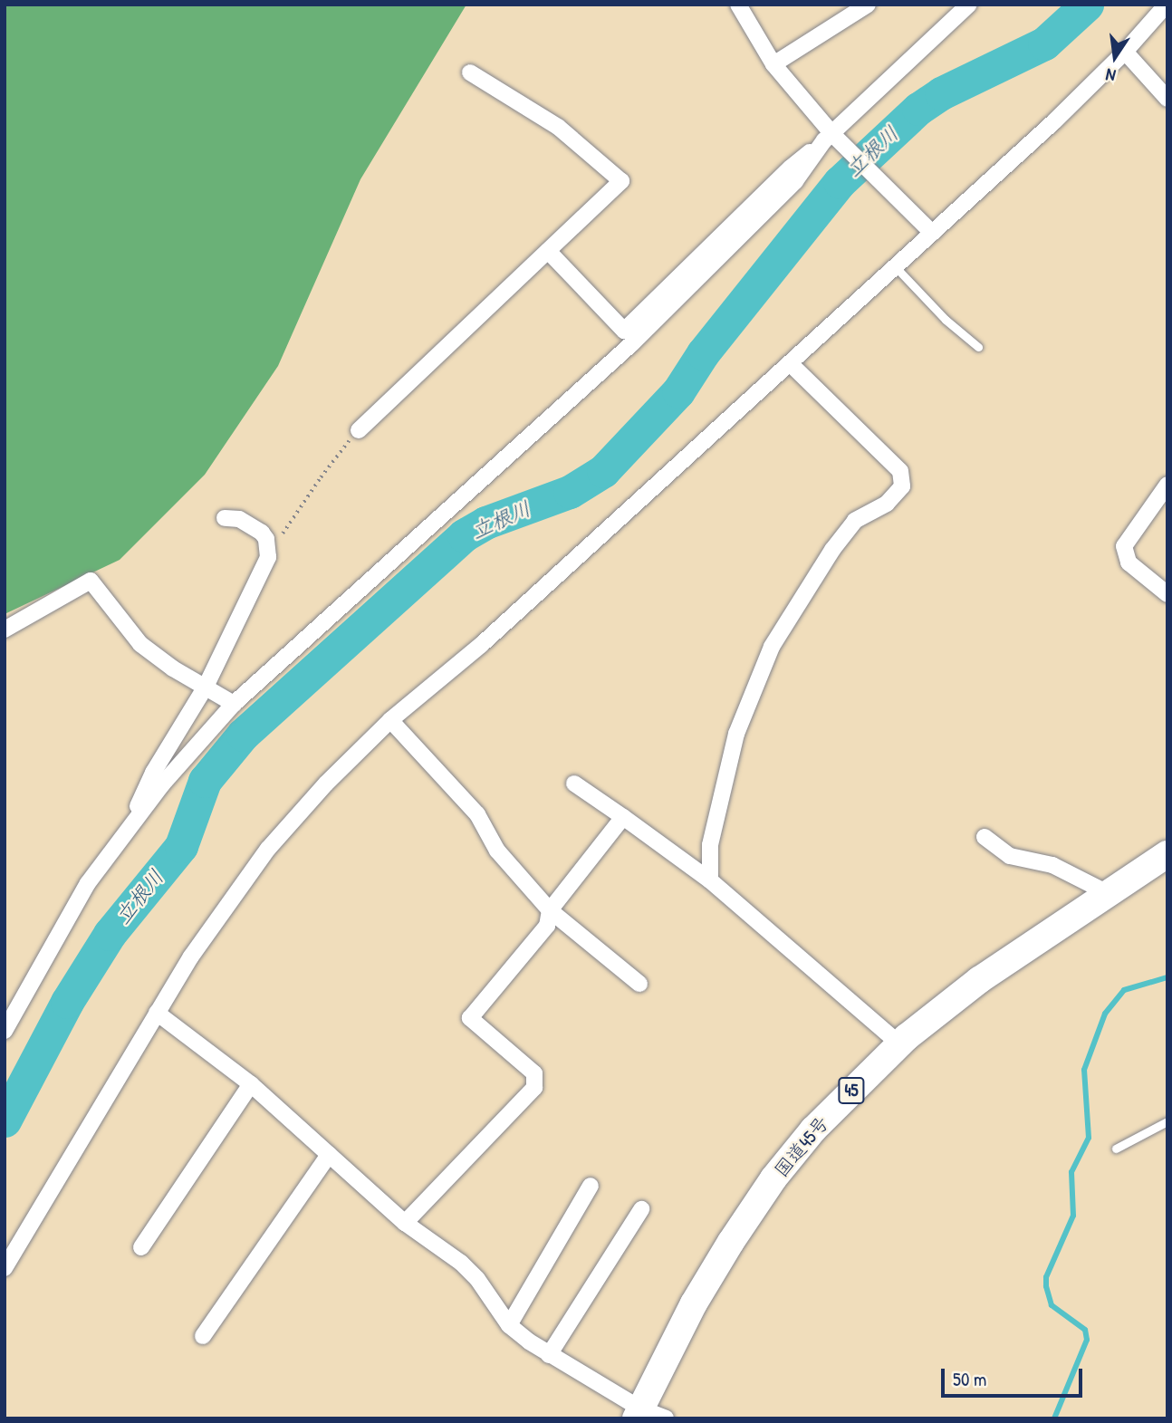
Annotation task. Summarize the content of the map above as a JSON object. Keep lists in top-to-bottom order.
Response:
{
  "streets": {
    "highway": ["45", "国道45号"]
  },
  "water": ["立根川"],
  "scale_bar": "50 m",
  "north": "bottom"
}
